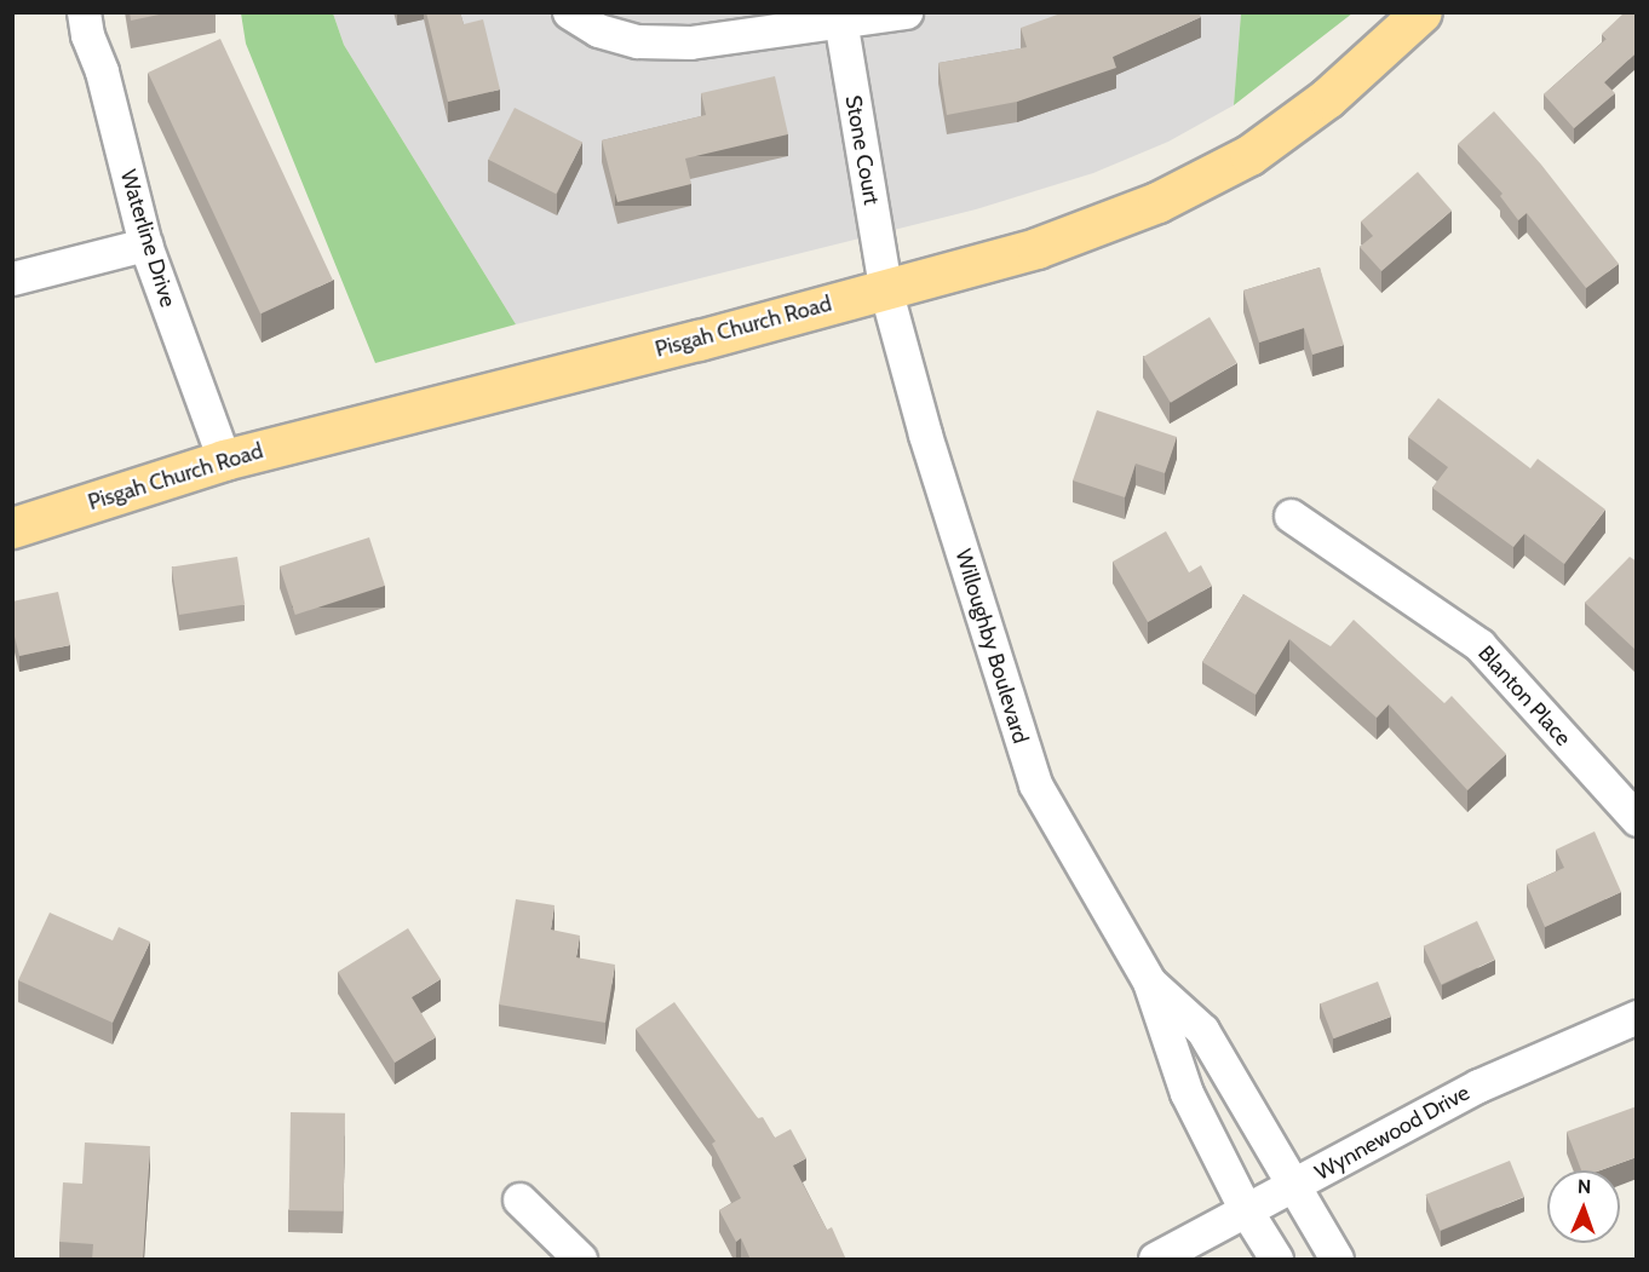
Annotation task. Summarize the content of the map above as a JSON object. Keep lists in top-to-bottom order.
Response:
{
  "streets": {
    "main road": ["Pisgah Church Road"],
    "street": [
      "Stone Court",
      "Waterline Drive",
      "Willoughby Boulevard",
      "Blanton Place",
      "Wynnewood Drive"
    ]
  },
  "crossings": [
    ["Stone Court", "Pisgah Church Road"],
    ["Stone Court", "Willoughby Boulevard"],
    ["Waterline Drive", "Pisgah Church Road"],
    ["Pisgah Church Road", "Willoughby Boulevard"],
    ["Willoughby Boulevard", "Wynnewood Drive"]
  ],
  "north": "top"
}
